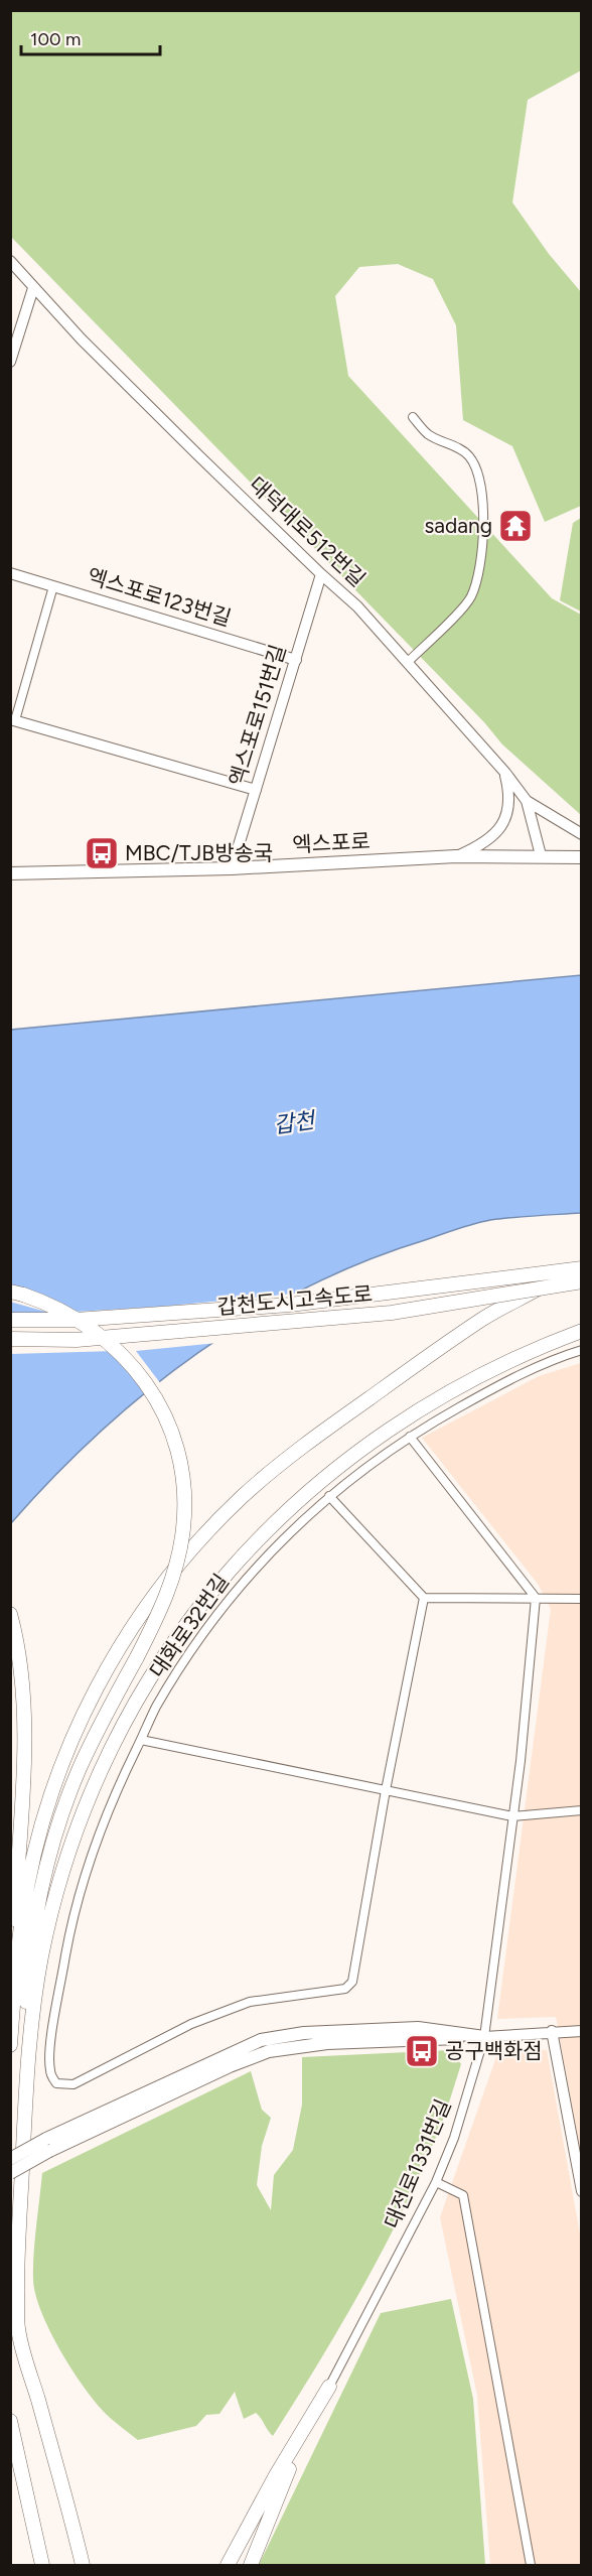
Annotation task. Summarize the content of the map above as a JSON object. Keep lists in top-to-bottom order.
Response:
{
  "streets": {
    "highway": ["갑천도시고속도로"],
    "main road": ["엑스포로"],
    "street": [
      "대덕대로512번길",
      "엑스포로123번길",
      "엑스포로151번길",
      "대화로32번길",
      "대전로1331번길"
    ]
  },
  "crossings": [
    ["대덕대로512번길", "엑스포로151번길"],
    ["대덕대로512번길", "엑스포로"],
    ["엑스포로123번길", "엑스포로151번길"],
    ["엑스포로151번길", "엑스포로"]
  ],
  "water": ["갑천"],
  "places": {
    "temple": ["sadang"],
    "bus stop": ["MBC/TJB방송국", "공구백화점"]
  },
  "scale_bar": "100 m"
}
